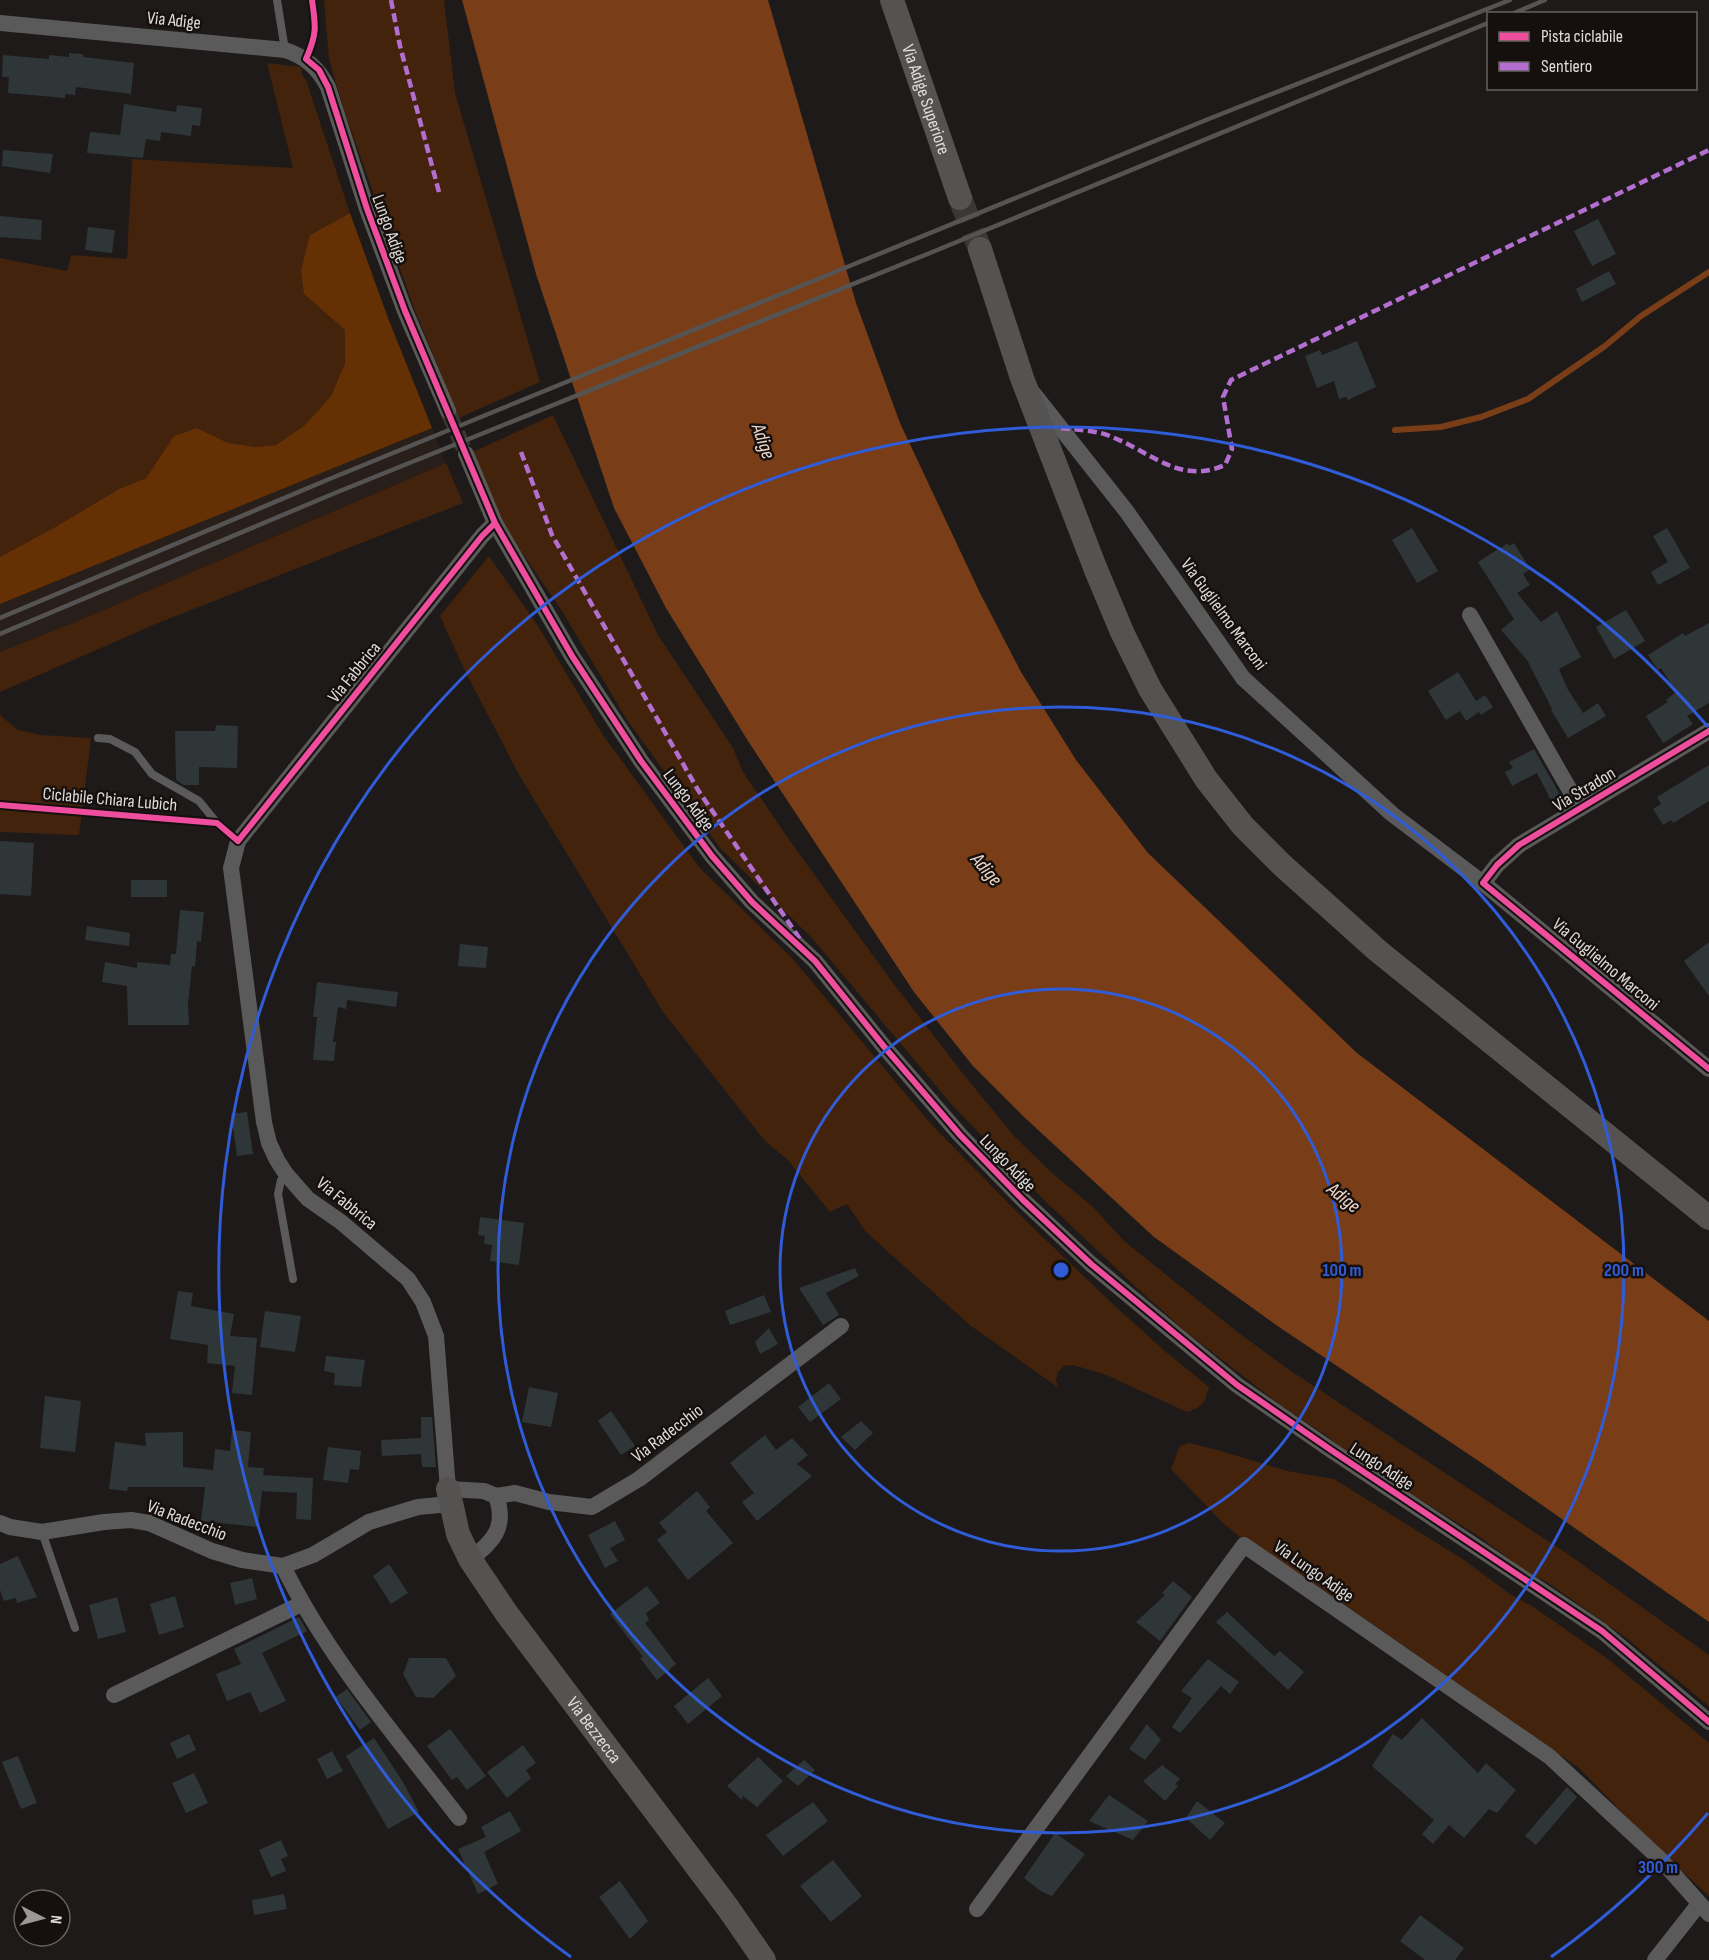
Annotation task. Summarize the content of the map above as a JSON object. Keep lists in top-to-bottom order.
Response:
{
  "streets": {
    "main road": ["Via Adige Superiore", "Via Bezzecca"],
    "street": [
      "Via Adige",
      "Lungo Adige",
      "Via Guglielmo Marconi",
      "Via Fabbrica",
      "Via Stradon",
      "Via Radecchio",
      "Via Lungo Adige"
    ],
    "cycle path": ["Ciclabile Chiara Lubich"]
  },
  "crossings": [
    ["Via Adige", "Lungo Adige"],
    ["Lungo Adige", "Via Fabbrica"],
    ["Via Guglielmo Marconi", "Via Stradon"],
    ["Via Fabbrica", "Via Radecchio"],
    ["Via Fabbrica", "Via Bezzecca"],
    ["Via Radecchio", "Via Bezzecca"]
  ],
  "water": ["Adige"],
  "legend": ["Pista ciclabile", "Sentiero"],
  "north": "right",
  "rings": ["100 m", "200 m", "300 m"]
}
